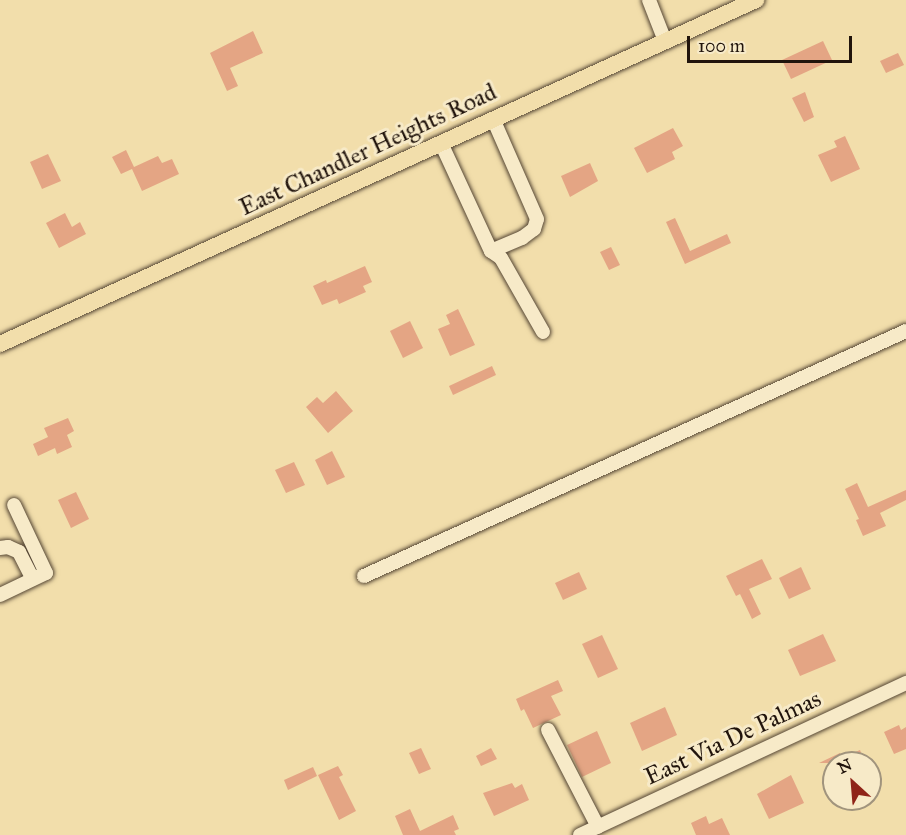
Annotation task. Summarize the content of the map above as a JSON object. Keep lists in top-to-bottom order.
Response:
{
  "streets": {
    "main road": ["East Chandler Heights Road"],
    "street": ["East Via De Palmas"]
  },
  "scale_bar": "100 m",
  "north": "top left"
}
